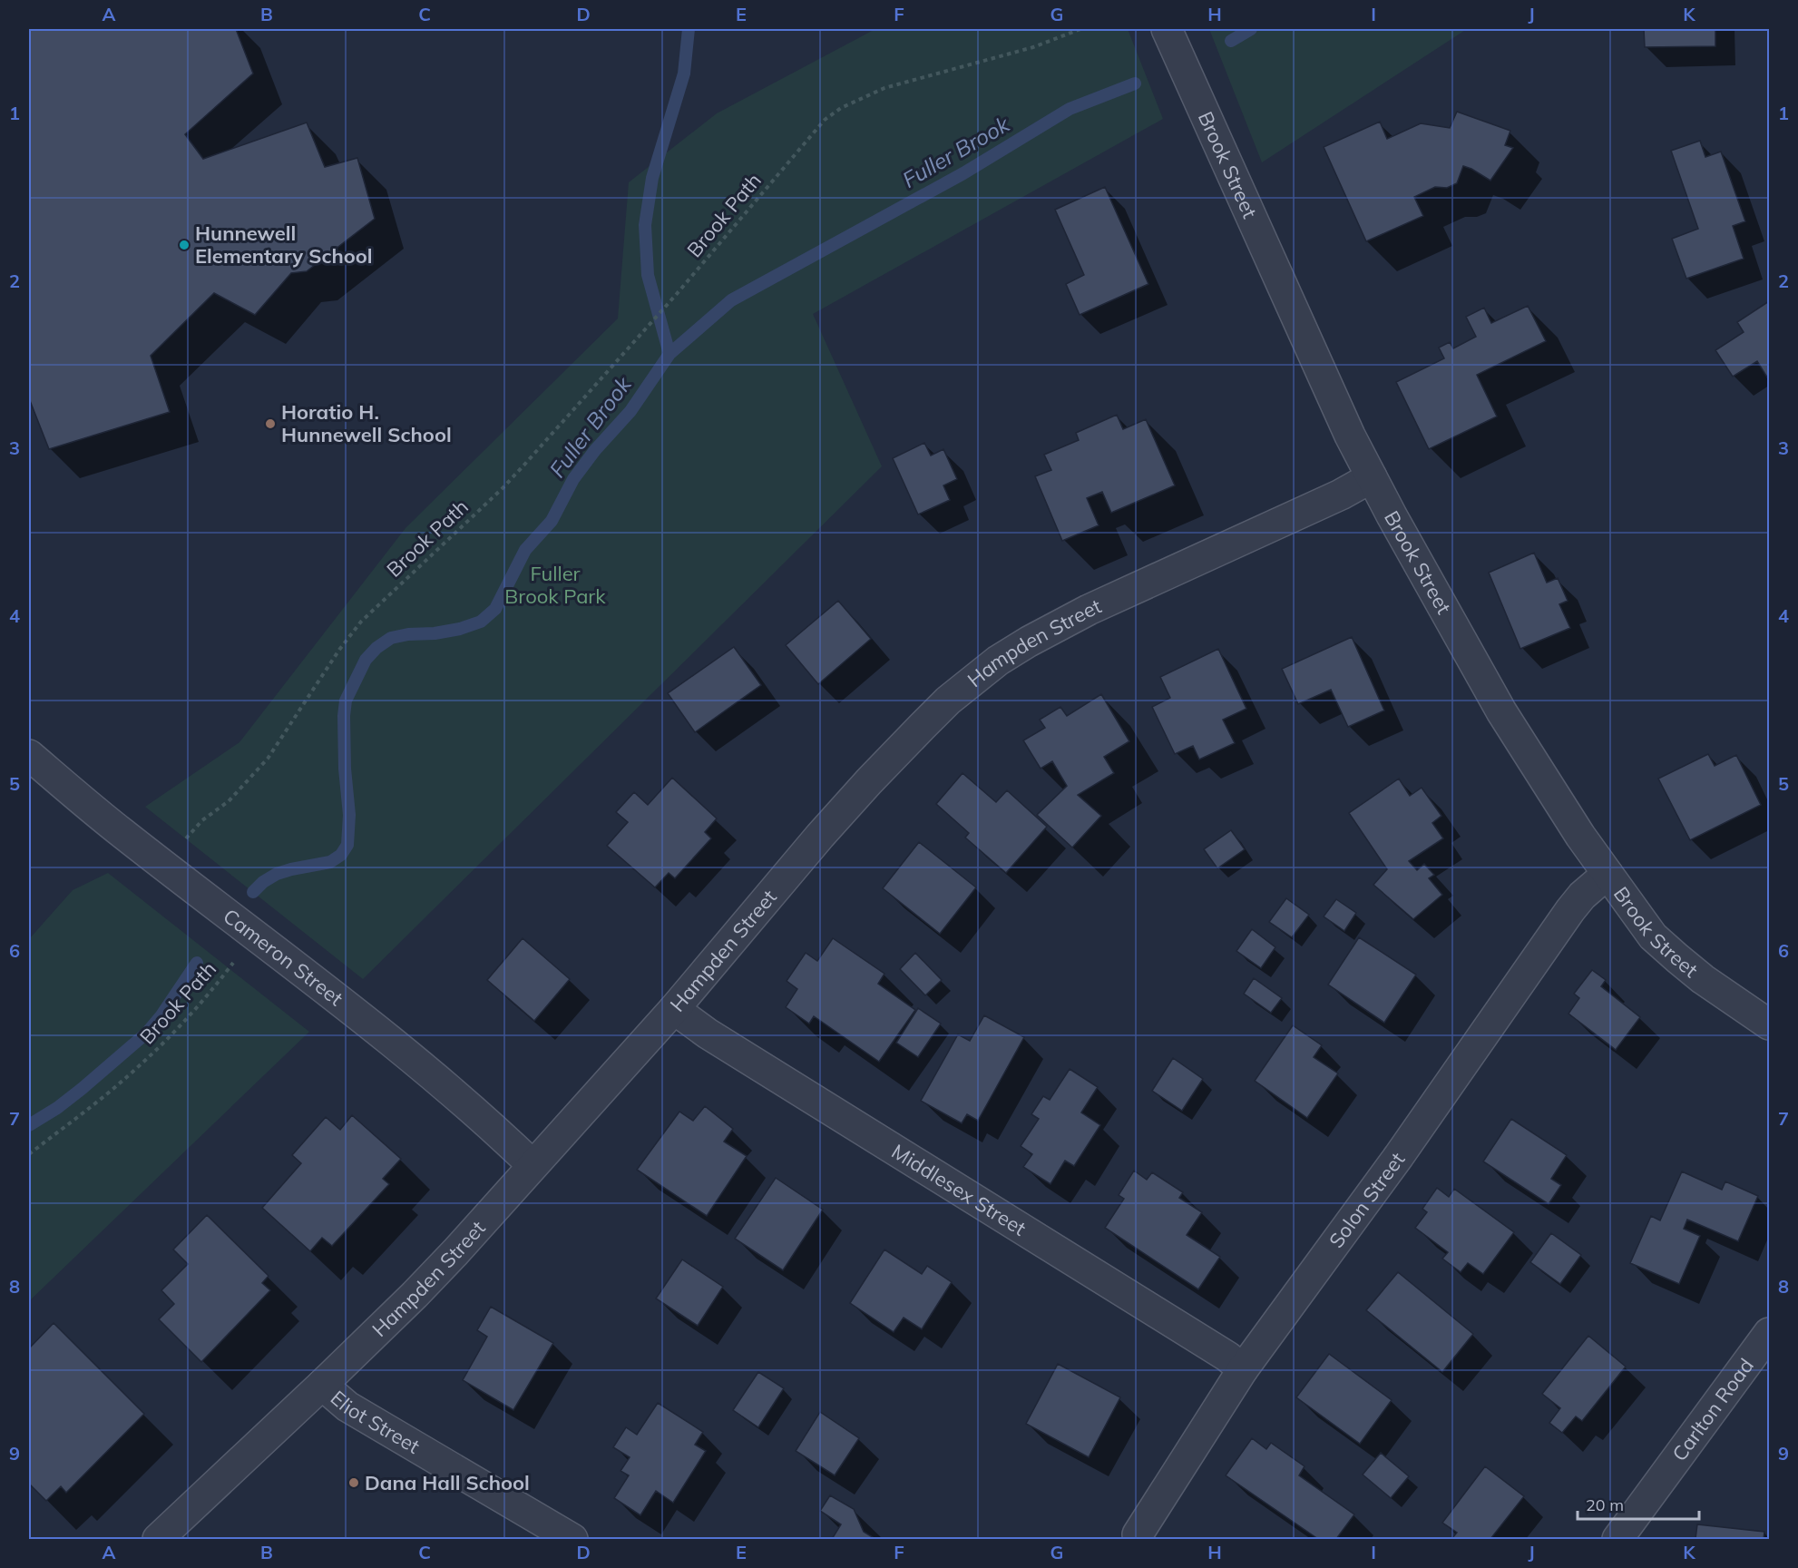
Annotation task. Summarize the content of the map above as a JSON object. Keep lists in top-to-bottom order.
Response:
{
  "streets": {
    "street": [
      "Brook Street",
      "Hampden Street",
      "Cameron Street",
      "Middlesex Street",
      "Solon Street",
      "Carlton Road",
      "Eliot Street"
    ],
    "path": ["Brook Path"]
  },
  "crossings": [
    ["Brook Street", "Hampden Street"],
    ["Brook Street", "Solon Street"],
    ["Brook Path", "Cameron Street"],
    ["Hampden Street", "Cameron Street"],
    ["Hampden Street", "Middlesex Street"],
    ["Hampden Street", "Eliot Street"],
    ["Middlesex Street", "Solon Street"]
  ],
  "water": ["Fuller Brook"],
  "parks": ["Fuller Brook Park"],
  "places": ["Hunnewell Elementary School", "Horatio H. Hunnewell School", "Dana Hall School"],
  "scale_bar": "20 m",
  "grid": {
    "columns": [
      "A",
      "B",
      "C",
      "D",
      "E",
      "F",
      "G",
      "H",
      "I",
      "J",
      "K"
    ],
    "rows": [
      "1",
      "2",
      "3",
      "4",
      "5",
      "6",
      "7",
      "8",
      "9"
    ]
  }
}
